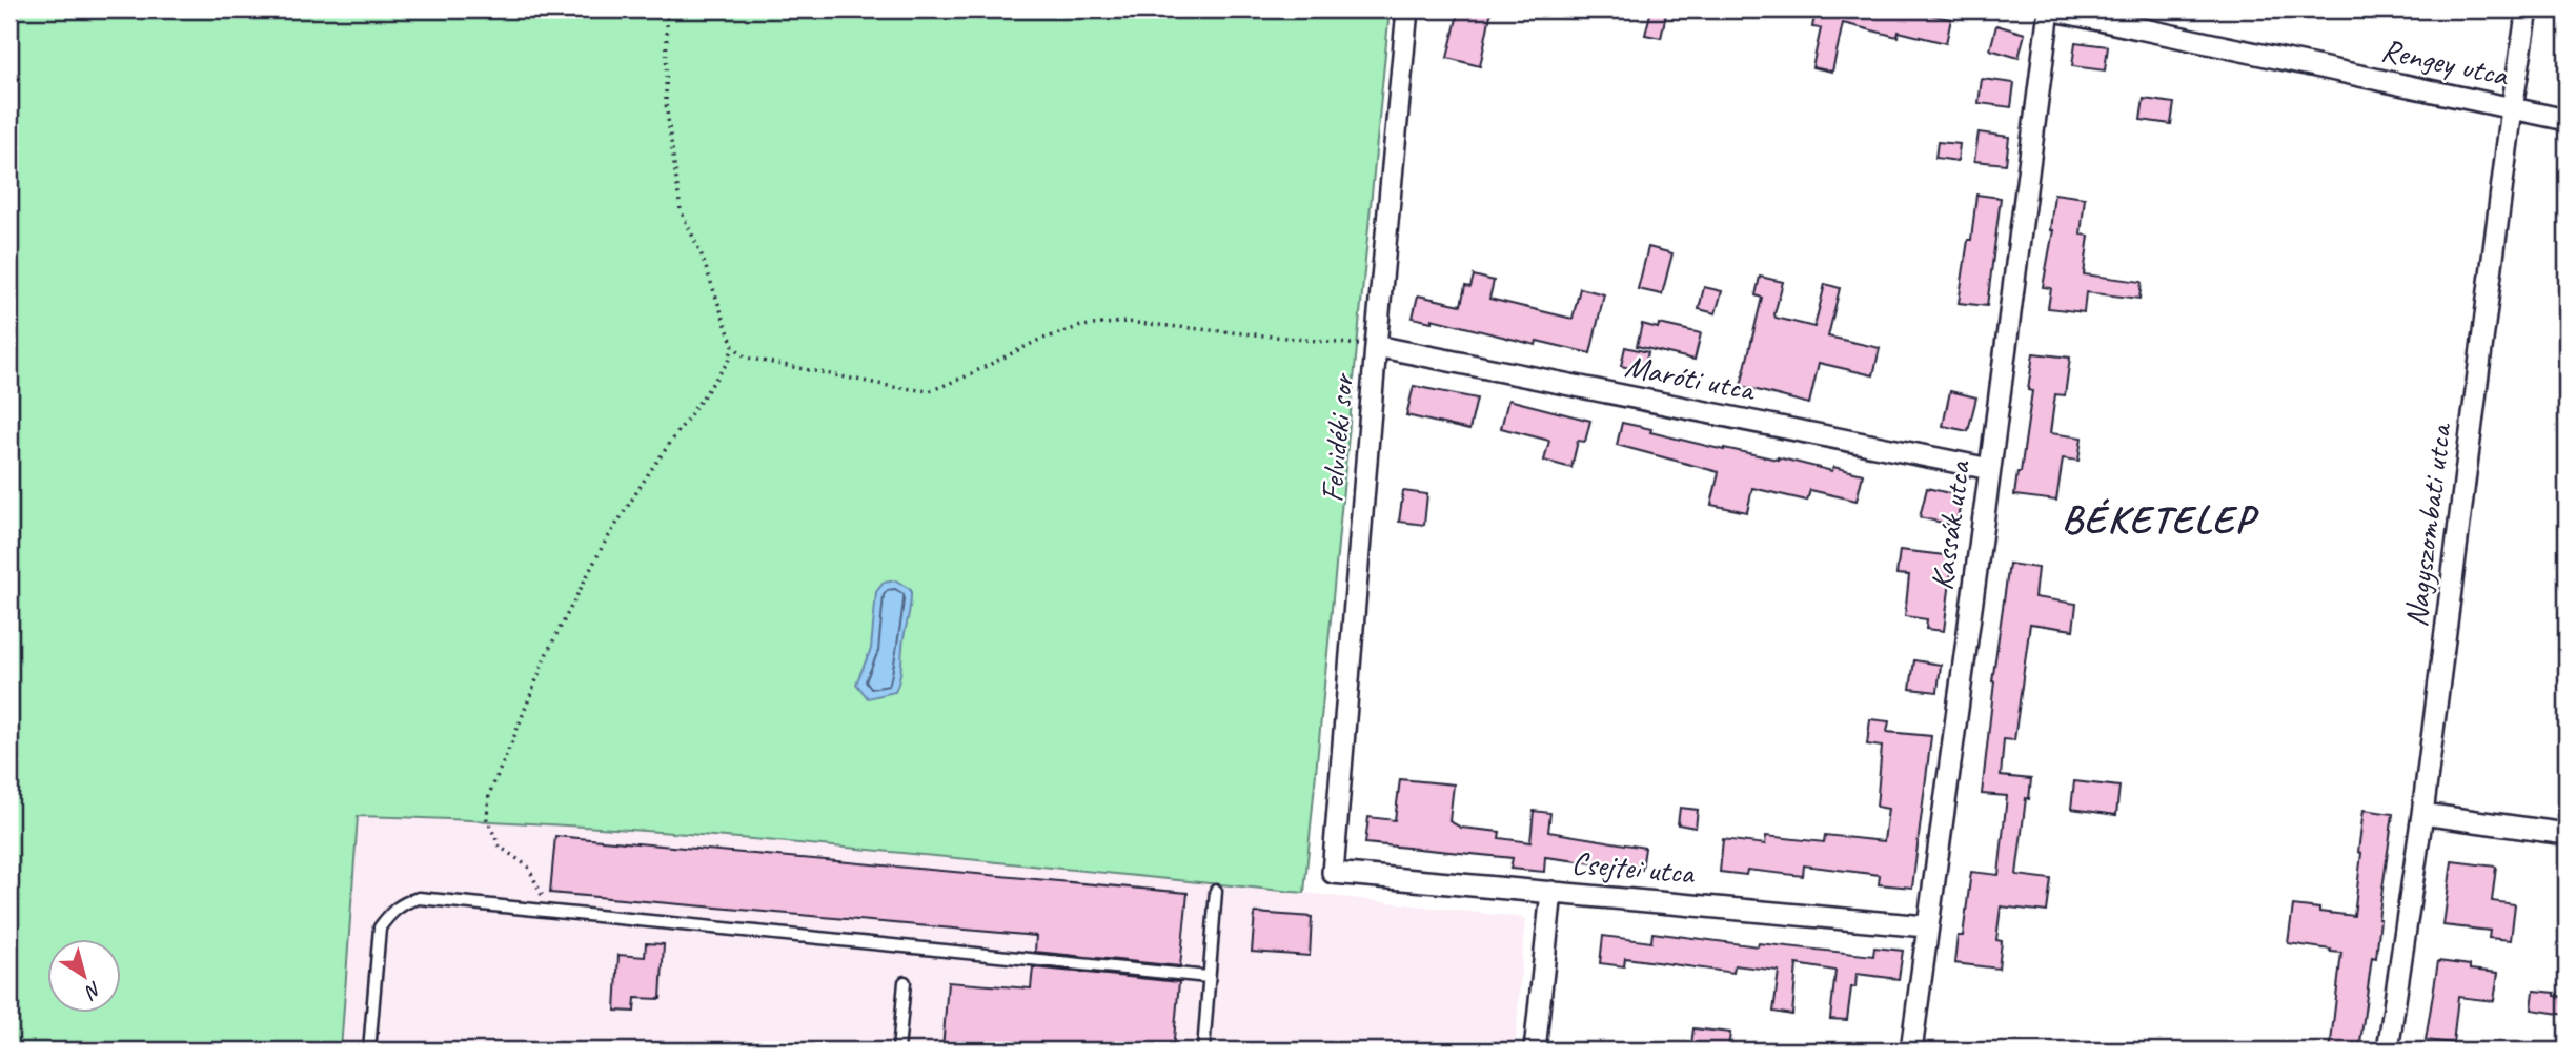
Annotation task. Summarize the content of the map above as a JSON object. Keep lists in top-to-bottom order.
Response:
{
  "streets": {
    "street": [
      "Rengey utca",
      "Maróti utca",
      "Felvidéki sor",
      "Kassák utca",
      "Nagyszombati utca",
      "Csejtei utca"
    ]
  },
  "crossings": [
    ["Rengey utca", "Kassák utca"],
    ["Rengey utca", "Nagyszombati utca"],
    ["Maróti utca", "Felvidéki sor"],
    ["Maróti utca", "Kassák utca"],
    ["Felvidéki sor", "Csejtei utca"],
    ["Kassák utca", "Csejtei utca"]
  ],
  "districts": ["BÉKETELEP"],
  "north": "bottom right"
}
